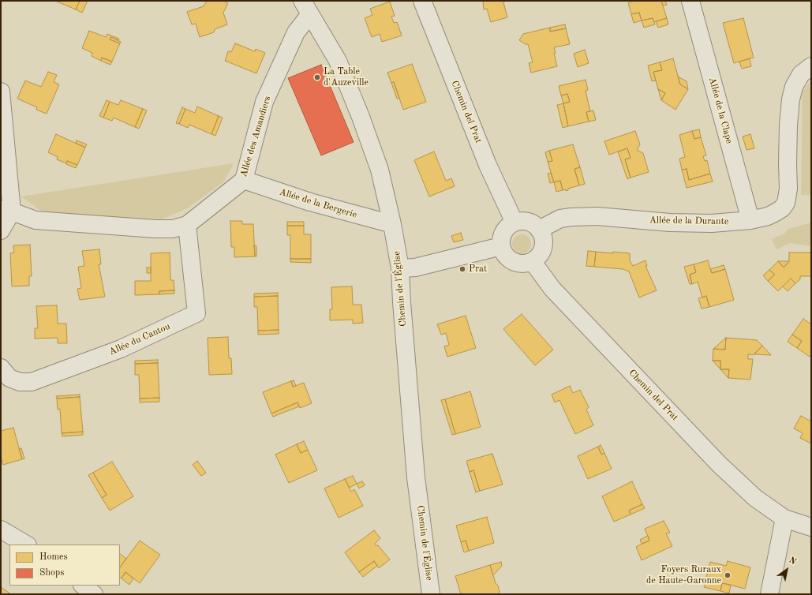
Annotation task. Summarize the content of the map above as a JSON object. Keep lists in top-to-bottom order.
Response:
{
  "streets": {
    "street": [
      "Allée de la Clape",
      "Chemin del Prat",
      "Allée des Amandiers",
      "Allée de la Bergerie",
      "Allée de la Durante",
      "Chemin de l'Église",
      "Allée du Cantou"
    ]
  },
  "crossings": [
    ["Allée de la Clape", "Allée de la Durante"],
    ["Chemin del Prat", "Allée de la Durante"],
    ["Allée des Amandiers", "Allée de la Bergerie"],
    ["Allée des Amandiers", "Chemin de l'Église"],
    ["Allée des Amandiers", "Allée du Cantou"],
    ["Allée de la Bergerie", "Chemin de l'Église"]
  ],
  "places": ["La Table d'Auzeville", "Prat", "Foyers Ruraux de Haute-Garonne"],
  "legend": ["Homes", "Shops"],
  "north": "top right"
}
